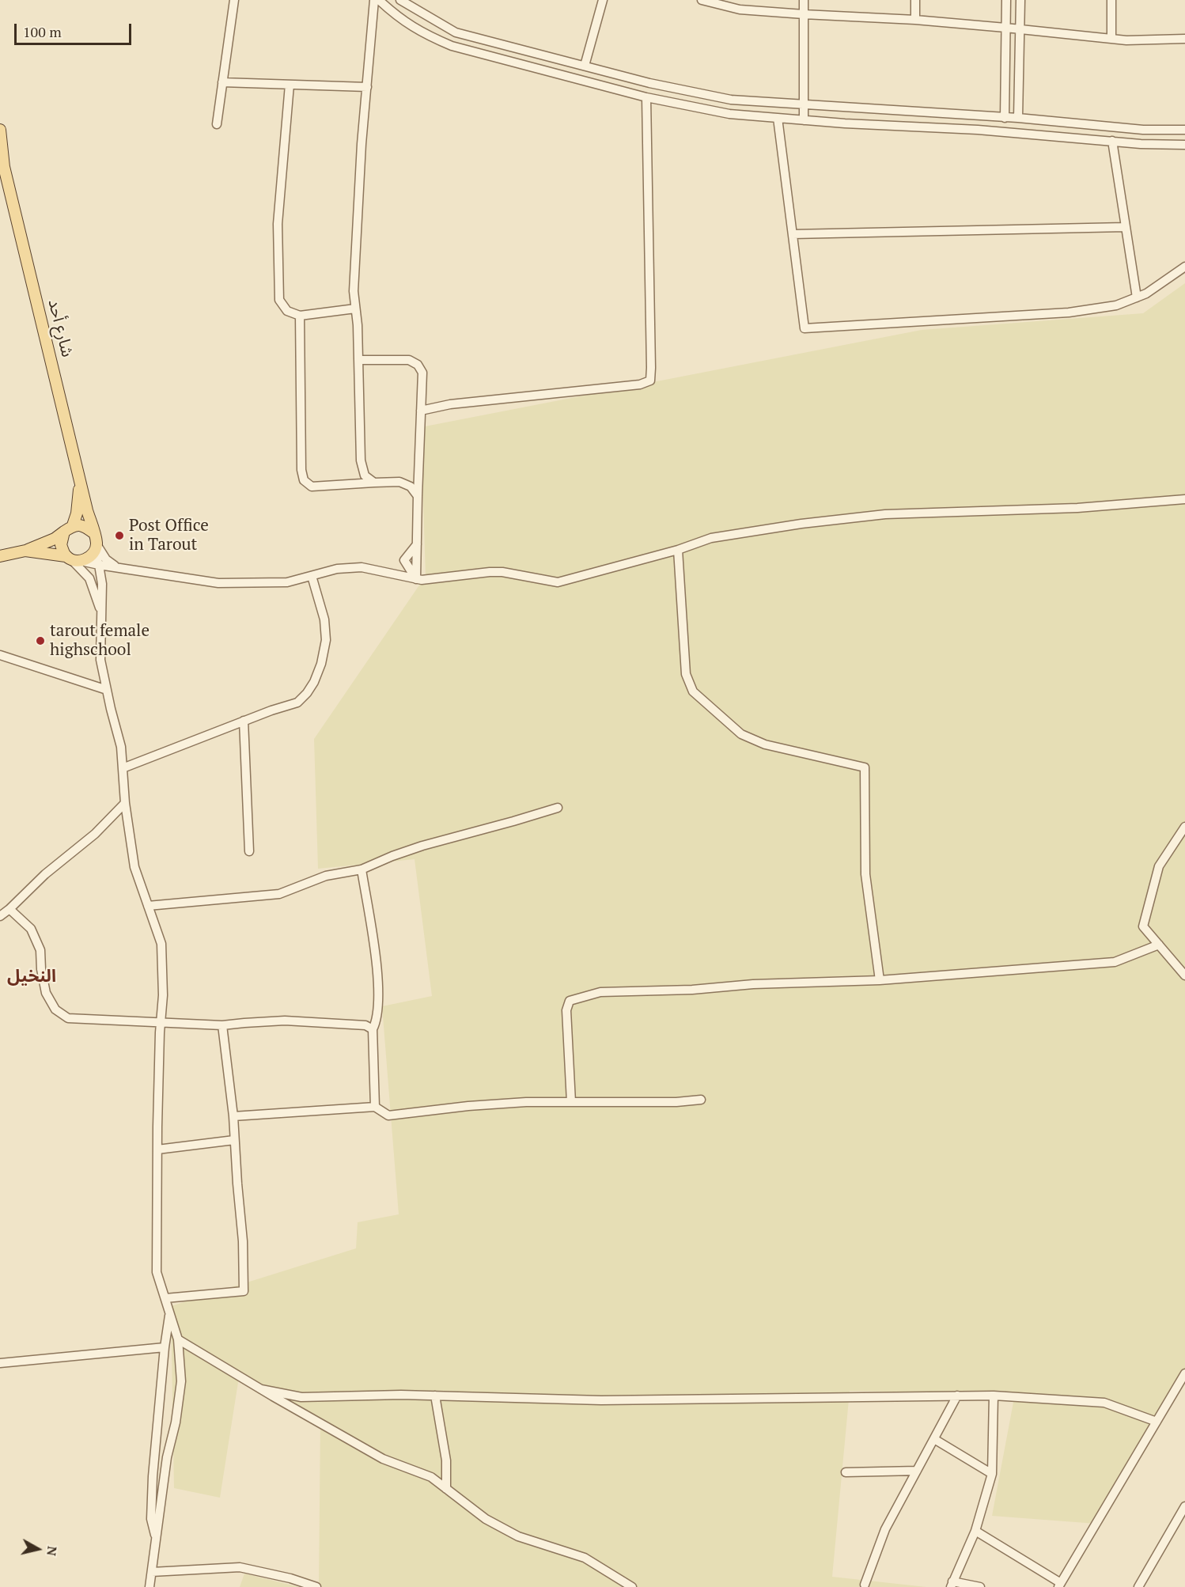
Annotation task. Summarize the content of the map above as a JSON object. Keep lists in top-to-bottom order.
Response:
{
  "streets": {
    "main road": ["شارع أحد"]
  },
  "districts": ["النخيل"],
  "places": ["Post Office in Tarout", "tarout female highschool"],
  "scale_bar": "100 m",
  "north": "right"
}
